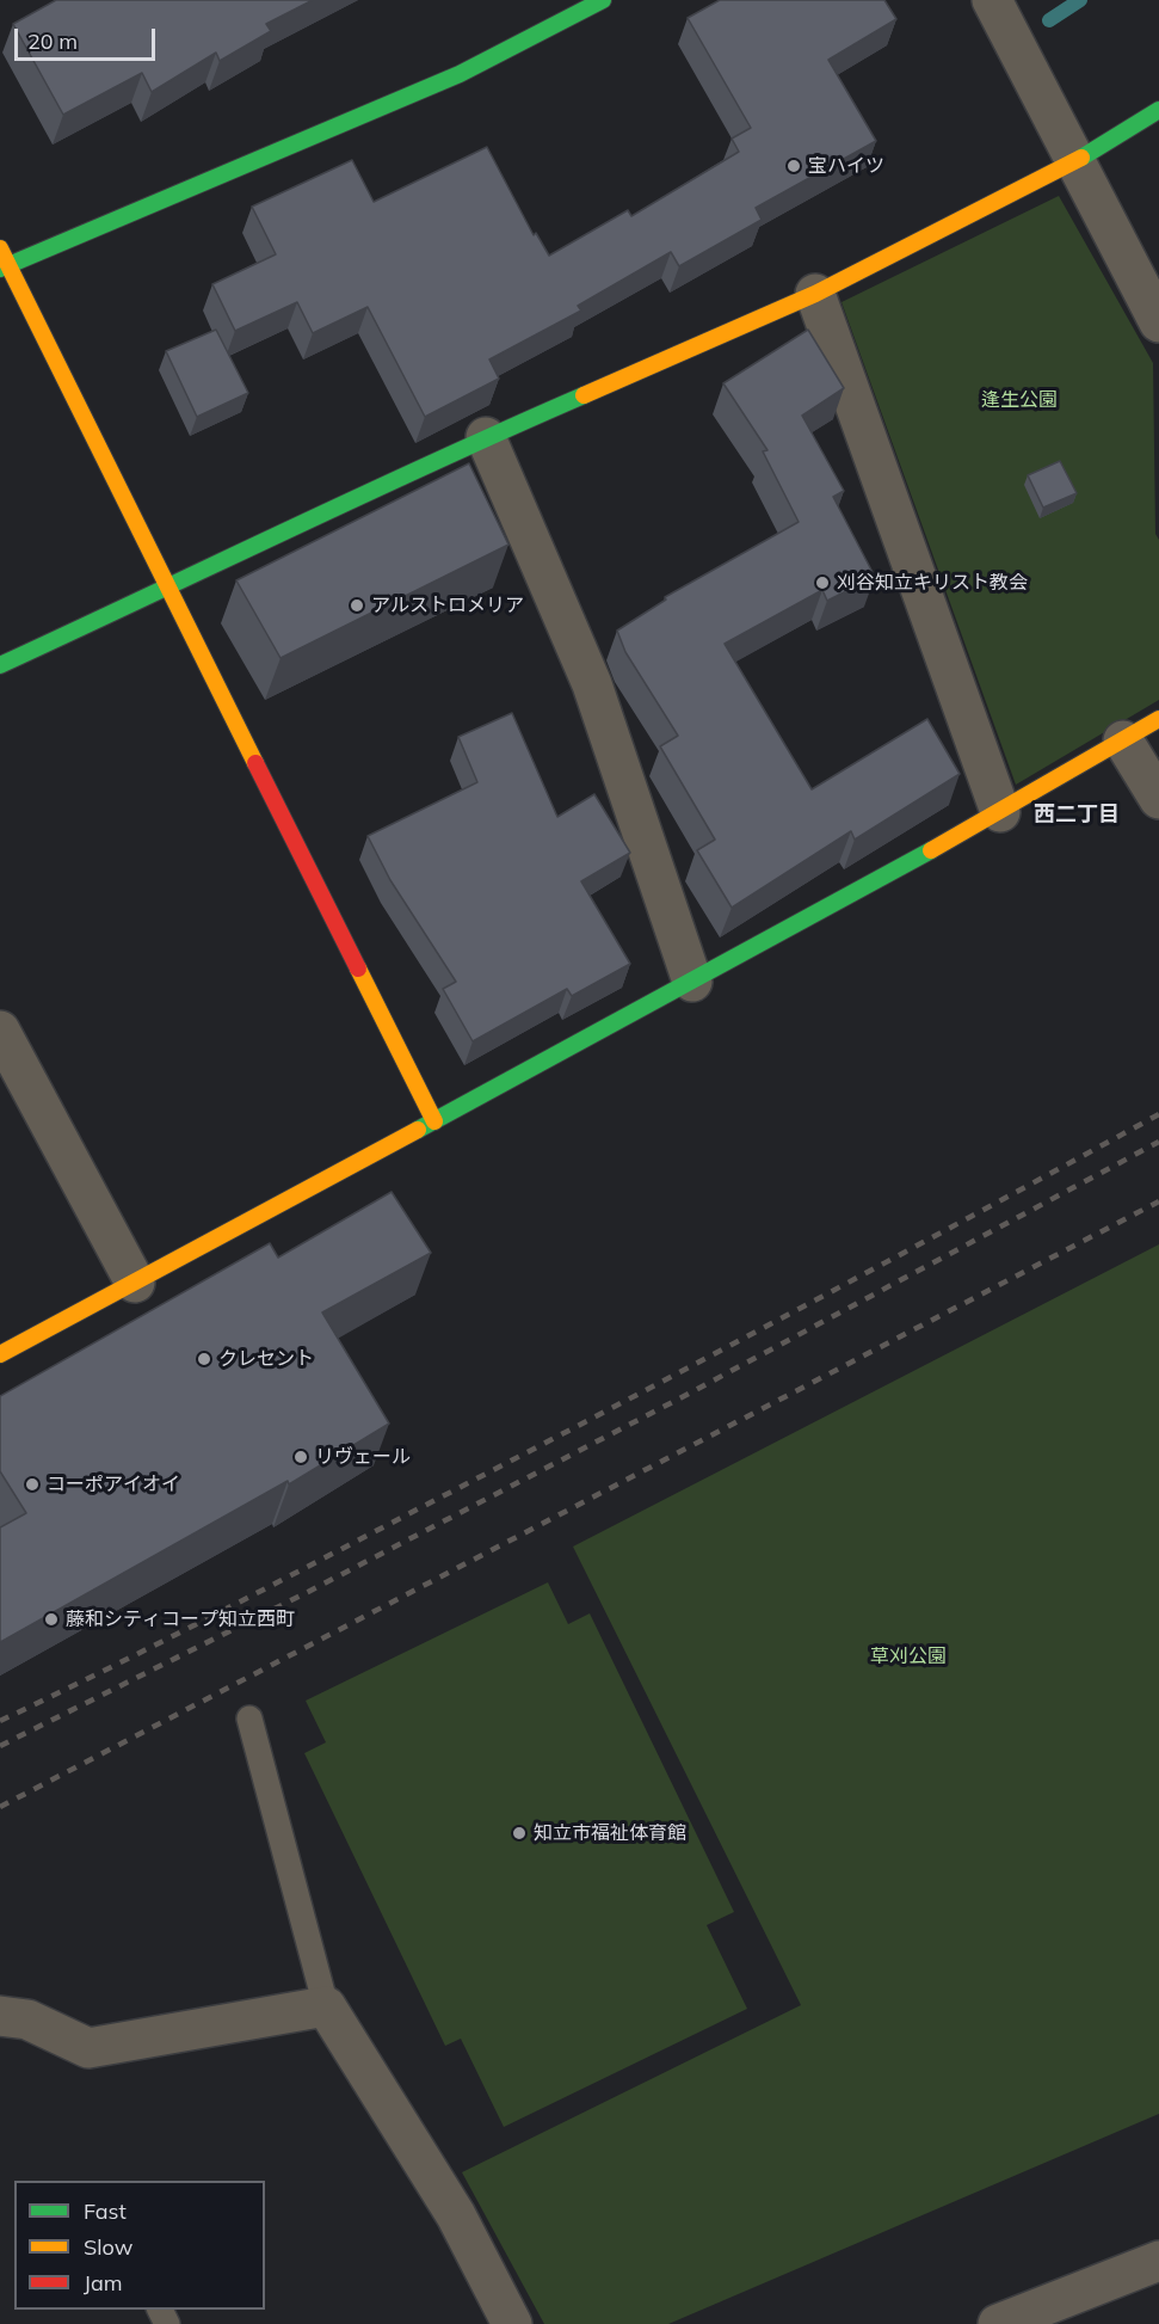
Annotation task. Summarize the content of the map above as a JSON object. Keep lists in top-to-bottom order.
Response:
{
  "districts": ["西二丁目"],
  "parks": ["逢生公園", "草刈公園"],
  "places": [
    "宝ハイツ",
    "刈谷知立キリスト教会",
    "アルストロメリア",
    "クレセント",
    "リヴェール",
    "コーポアイオイ",
    "藤和シティコープ知立西町",
    "知立市福祉体育館"
  ],
  "legend": ["Fast", "Slow", "Jam"],
  "scale_bar": "20 m"
}
